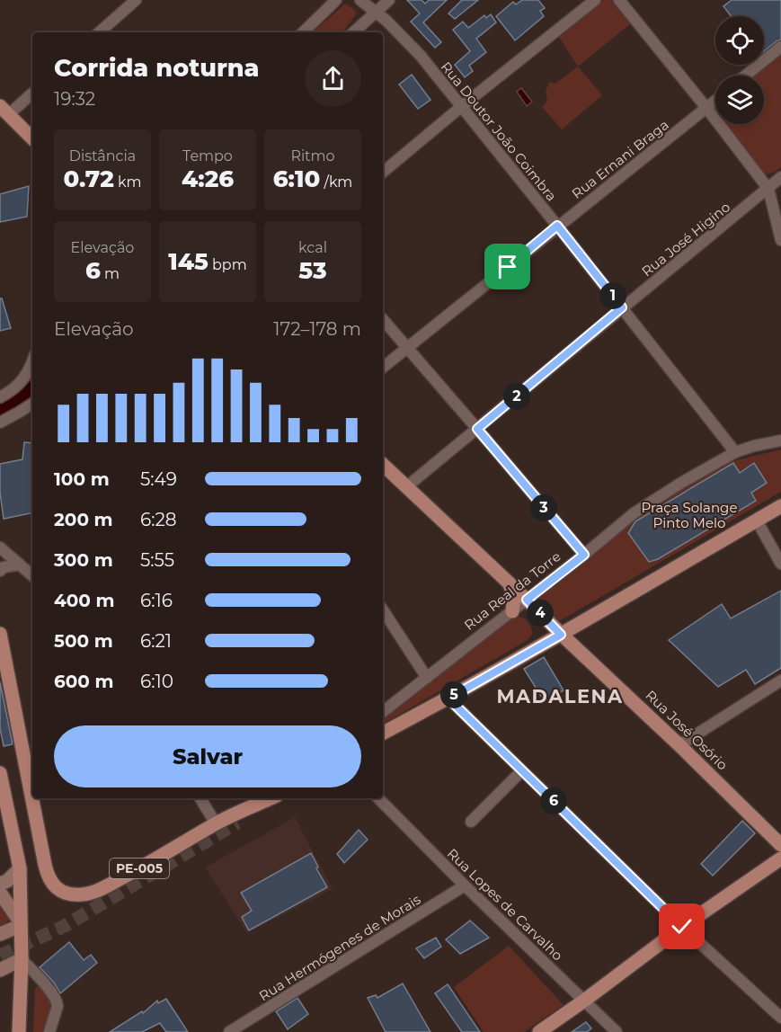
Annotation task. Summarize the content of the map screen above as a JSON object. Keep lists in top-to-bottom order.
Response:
{
  "streets": {
    "main road": ["Rua José Osório", "PE-005"],
    "street": [
      "Rua Doutor João Coimbra",
      "Rua Ernani Braga",
      "Rua José Higino",
      "Rua Real da Torre",
      "Rua Lopes de Carvalho",
      "Rua Hermógenes de Morais"
    ]
  },
  "crossings": [
    ["Rua Doutor João Coimbra", "Rua Ernani Braga"],
    ["Rua Doutor João Coimbra", "Rua José Higino"],
    ["Rua Doutor João Coimbra", "Rua Real da Torre"],
    ["Rua José Higino", "Rua José Osório"],
    ["Rua Real da Torre", "Rua José Osório"],
    ["Rua Lopes de Carvalho", "Rua Hermógenes de Morais"]
  ],
  "districts": ["MADALENA"],
  "parks": ["Praça Solange Pinto Melo"],
  "page": {
    "heading": ["Corrida noturna", "19:32"],
    "stats": [
      ["Distância", "0.72 km"],
      ["Tempo", "4:26"],
      ["Ritmo", "6:10 /km"],
      ["Elevação", "6 m"],
      ["145 bpm"],
      ["kcal", "53"]
    ],
    "pins": [
      "1",
      "2",
      "3",
      "4",
      "5",
      "6"
    ],
    "chart": ["Elevação", "172–178 m"],
    "list": [
      {
        "name": "100 m",
        "note": "5:49"
      },
      {
        "name": "200 m",
        "note": "6:28"
      },
      {
        "name": "300 m",
        "note": "5:55"
      },
      {
        "name": "400 m",
        "note": "6:16"
      },
      {
        "name": "500 m",
        "note": "6:21"
      },
      {
        "name": "600 m",
        "note": "6:10"
      }
    ],
    "buttons": "Salvar"
  }
}
